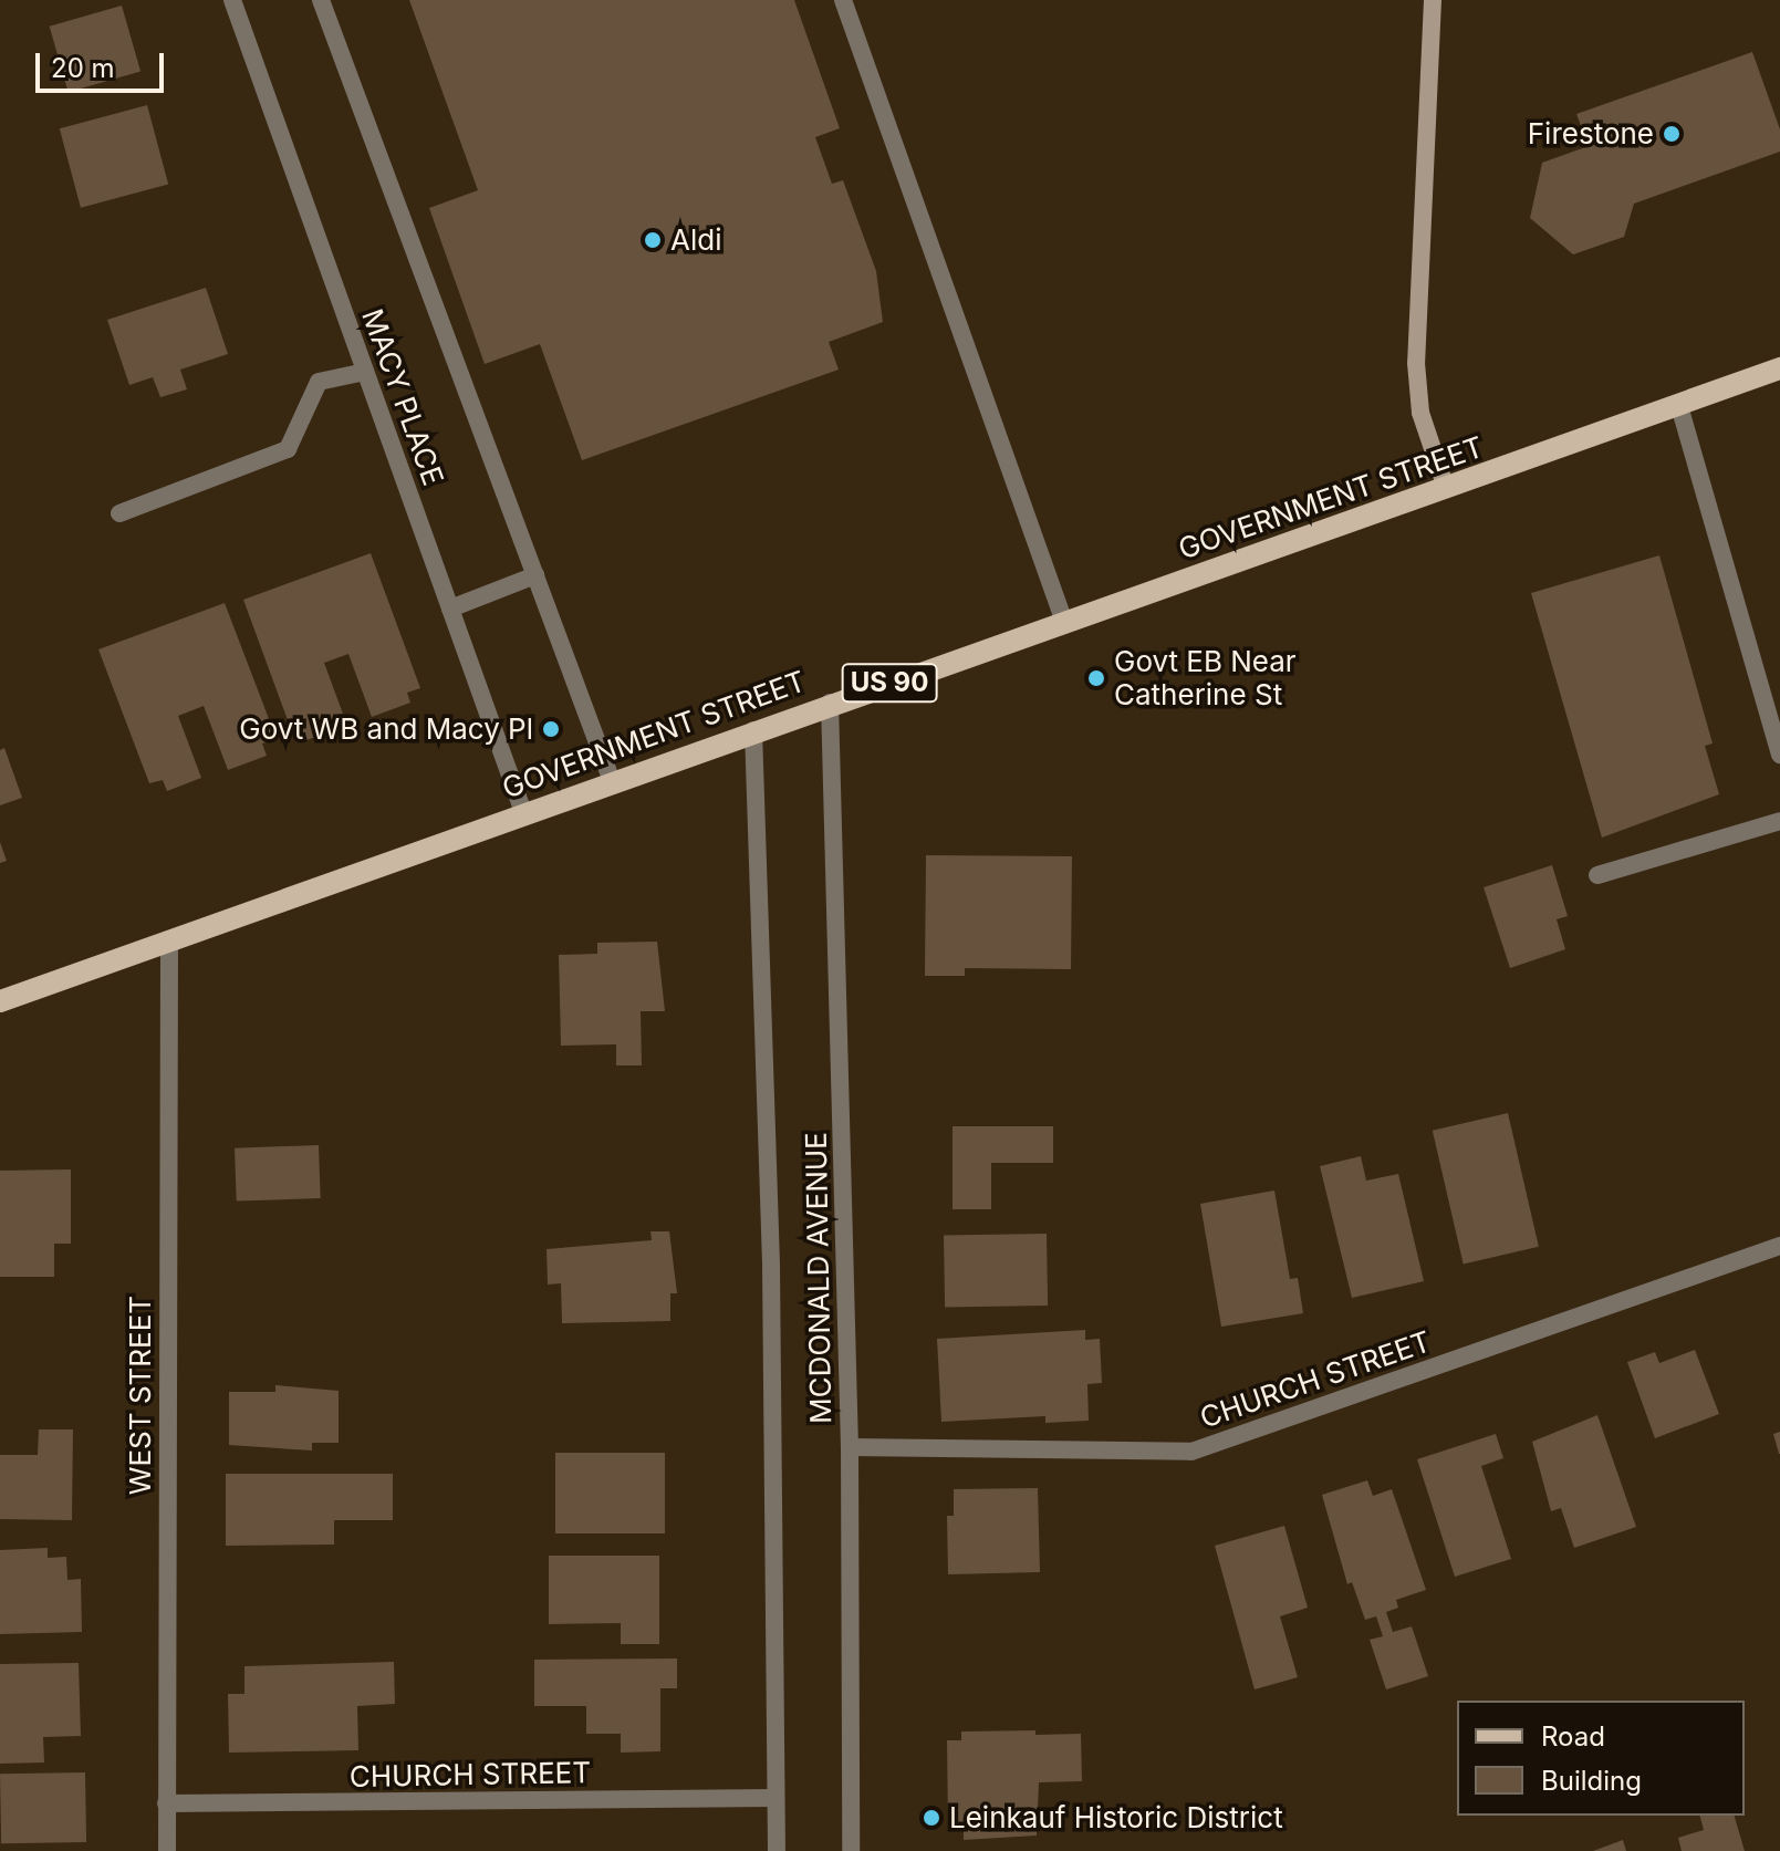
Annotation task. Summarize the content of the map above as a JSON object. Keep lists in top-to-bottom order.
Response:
{
  "streets": {
    "main road": ["GOVERNMENT STREET", "US 90"],
    "street": [
      "MACY PLACE",
      "MCDONALD AVENUE",
      "CHURCH STREET",
      "WEST STREET"
    ]
  },
  "crossings": [
    ["MACY PLACE", "GOVERNMENT STREET"],
    ["GOVERNMENT STREET", "MCDONALD AVENUE"],
    ["GOVERNMENT STREET", "WEST STREET"],
    ["MCDONALD AVENUE", "CHURCH STREET"],
    ["CHURCH STREET", "WEST STREET"]
  ],
  "places": [
    "Firestone",
    "Aldi",
    "Govt EB Near Catherine St",
    "Govt WB and Macy Pl",
    "Leinkauf Historic District"
  ],
  "legend": ["Road", "Building"],
  "scale_bar": "20 m"
}
